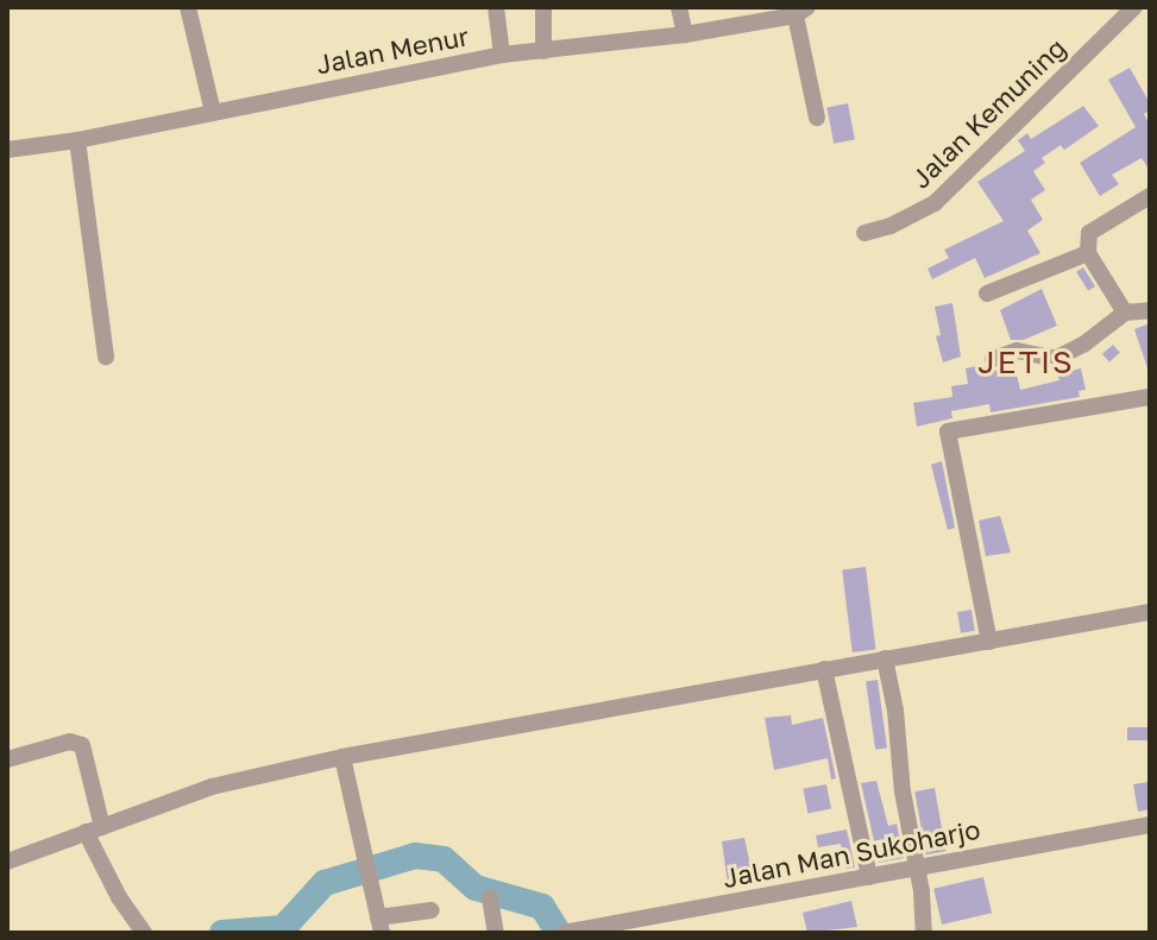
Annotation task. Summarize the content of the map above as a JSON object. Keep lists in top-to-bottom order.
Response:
{
  "streets": {
    "street": ["Jalan Menur", "Jalan Kemuning", "Jalan Man Sukoharjo"]
  },
  "districts": ["JETIS"]
}
